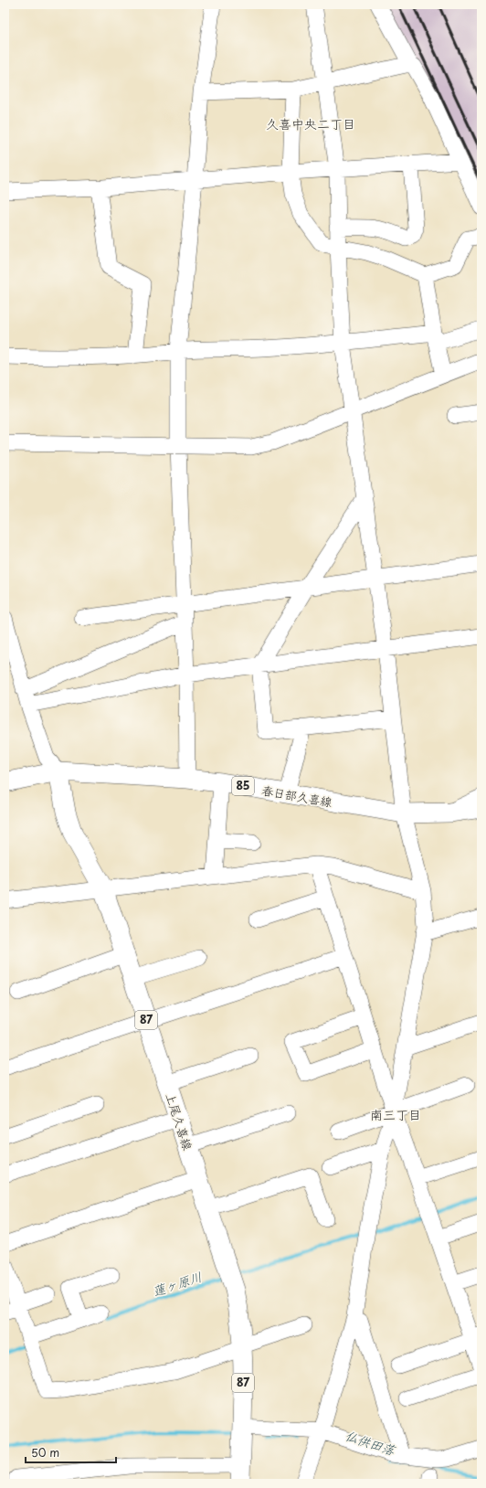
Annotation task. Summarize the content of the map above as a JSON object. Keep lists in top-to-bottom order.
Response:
{
  "streets": {
    "main road": [
      "85",
      "春日部久喜線",
      "87",
      "上尾久喜線"
    ]
  },
  "crossings": [
    ["春日部久喜線", "上尾久喜線"]
  ],
  "districts": ["久喜中央二丁目", "南三丁目"],
  "water": ["蓮ヶ原川", "仏供田落"],
  "scale_bar": "50 m"
}
